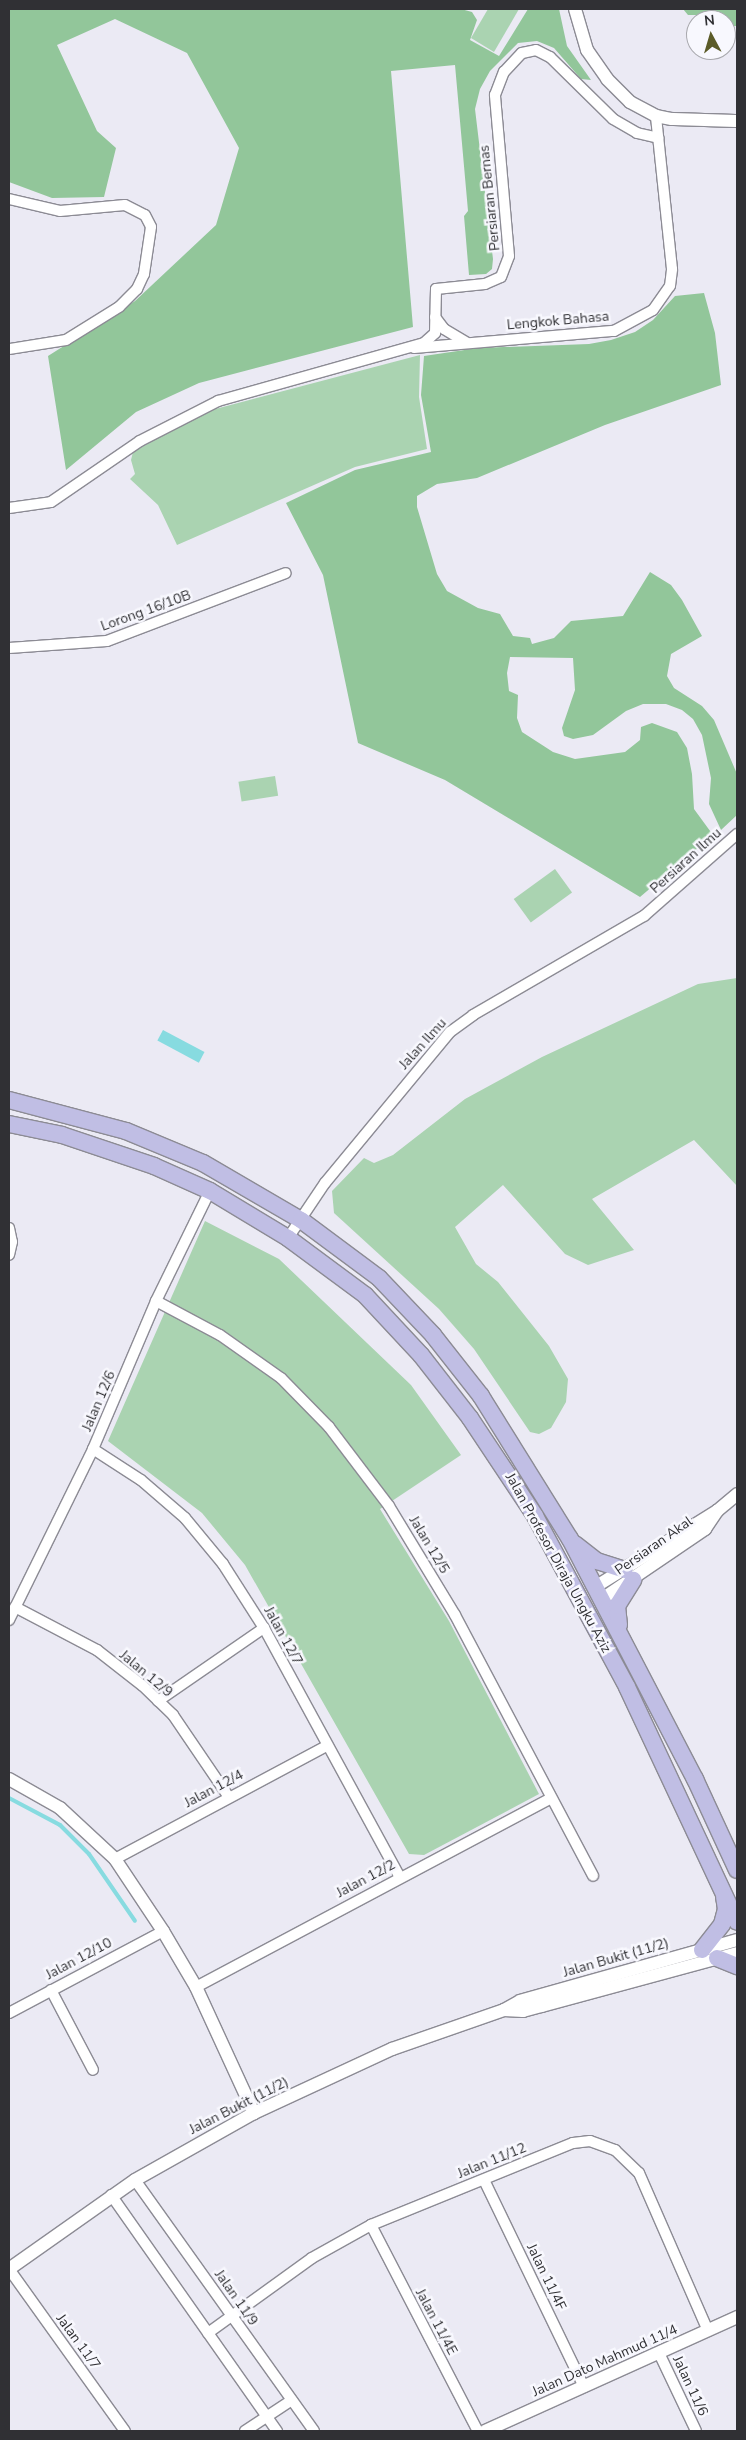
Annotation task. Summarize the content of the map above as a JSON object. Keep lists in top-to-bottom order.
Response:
{
  "streets": {
    "main road": ["Jalan Profesor Diraja Ungku Aziz"],
    "street": [
      "Persiaran Bernas",
      "Lengkok Bahasa",
      "Lorong 16/10B",
      "Persiaran Ilmu",
      "Jalan Ilmu",
      "Jalan 12/6",
      "Jalan 12/5",
      "Persiaran Akal",
      "Jalan 12/7",
      "Jalan 12/9",
      "Jalan 12/4",
      "Jalan 12/2",
      "Jalan Bukit (11/2)",
      "Jalan 12/10",
      "Jalan 11/12",
      "Jalan 11/4F",
      "Jalan 11/9",
      "Jalan 11/4E",
      "Jalan 11/7",
      "Jalan Dato Mahmud 11/4",
      "Jalan 11/6"
    ]
  },
  "crossings": [
    ["Persiaran Bernas", "Lengkok Bahasa"],
    ["Persiaran Ilmu", "Jalan Ilmu"],
    ["Jalan Ilmu", "Jalan Profesor Diraja Ungku Aziz"],
    ["Jalan 12/6", "Jalan 12/5"],
    ["Jalan 12/6", "Jalan Profesor Diraja Ungku Aziz"],
    ["Jalan 12/6", "Jalan 12/7"],
    ["Jalan 12/6", "Jalan 12/9"],
    ["Jalan 12/5", "Jalan 12/2"],
    ["Persiaran Akal", "Jalan Profesor Diraja Ungku Aziz"],
    ["Jalan 12/7", "Jalan 12/4"],
    ["Jalan 12/7", "Jalan 12/2"],
    ["Jalan 12/9", "Jalan 12/4"],
    ["Jalan Bukit (11/2)", "Jalan 11/9"],
    ["Jalan Bukit (11/2)", "Jalan 11/7"],
    ["Jalan 11/12", "Jalan 11/4F"],
    ["Jalan 11/12", "Jalan 11/9"],
    ["Jalan 11/12", "Jalan 11/4E"],
    ["Jalan 11/12", "Jalan Dato Mahmud 11/4"],
    ["Jalan 11/4F", "Jalan Dato Mahmud 11/4"],
    ["Jalan Dato Mahmud 11/4", "Jalan 11/6"]
  ],
  "north": "top"
}
